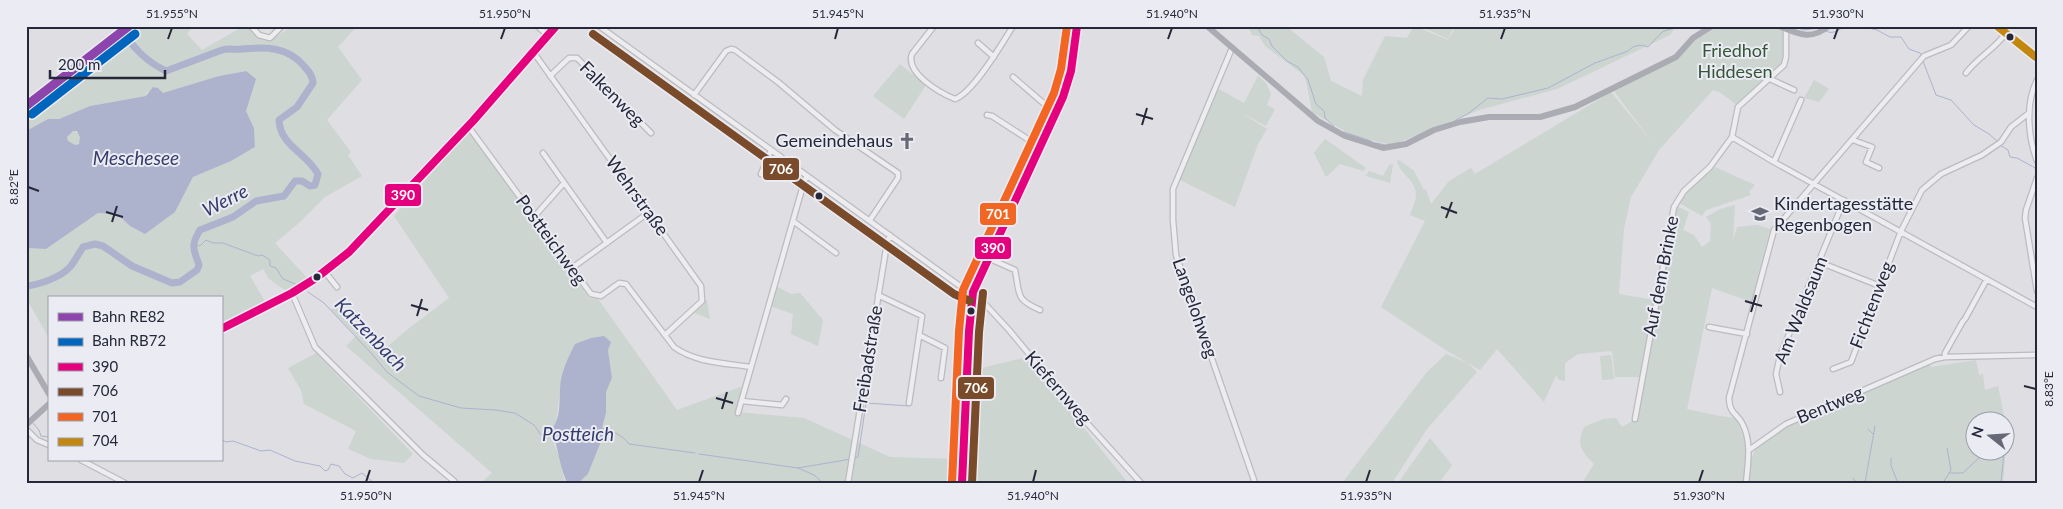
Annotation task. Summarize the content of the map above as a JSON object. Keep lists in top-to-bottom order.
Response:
{
  "streets": {
    "street": [
      "Falkenweg",
      "Wehrstraße",
      "Postteichweg",
      "Auf dem Brinke",
      "Fichtenweg",
      "Langelohweg",
      "Am Waldsaum",
      "Freibadstraße",
      "Kiefernweg",
      "Bentweg"
    ]
  },
  "crossings": [
    ["Falkenweg", "Wehrstraße"],
    ["Wehrstraße", "Postteichweg"],
    ["Freibadstraße", "Kiefernweg"]
  ],
  "water": [
    "Meschesee",
    "Werre",
    "Katzenbach",
    "Postteich"
  ],
  "parks": ["Friedhof Hiddesen"],
  "places": {
    "church": ["Gemeindehaus"],
    "school or university": ["Kindertagesstätte Regenbogen"]
  },
  "lines": [
    "rail line RE82",
    "transit line 390",
    "transit line 701",
    "transit line 704",
    "rail line RB72",
    "transit line 706"
  ],
  "legend": [
    "Bahn RE82",
    "Bahn RB72",
    "390",
    "706",
    "701",
    "704"
  ],
  "scale_bar": "200 m",
  "north": "left",
  "coordinates": [
    "51.955°N",
    "51.950°N",
    "51.945°N",
    "51.940°N",
    "51.935°N",
    "51.930°N",
    "8.82°E",
    "8.83°E"
  ]
}
